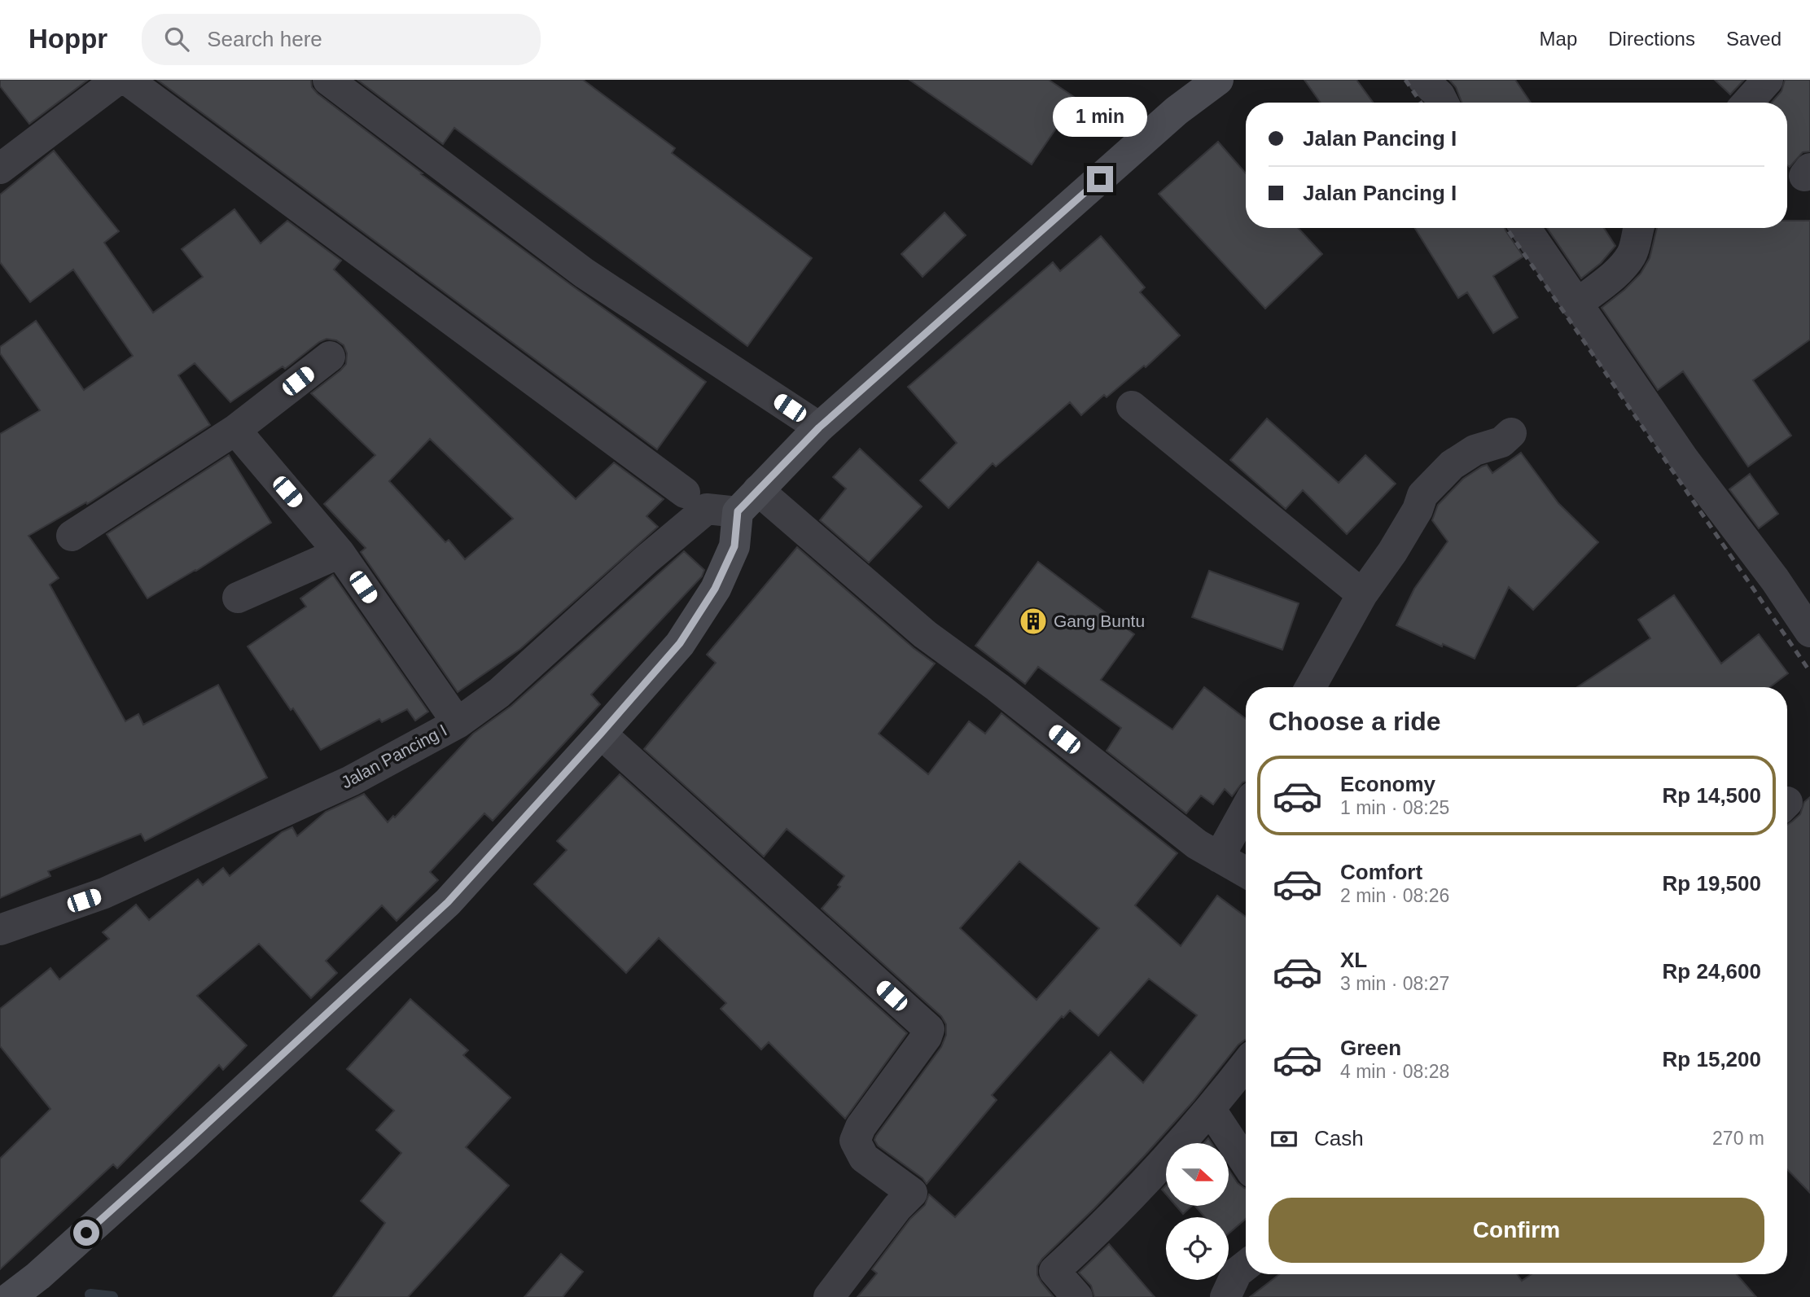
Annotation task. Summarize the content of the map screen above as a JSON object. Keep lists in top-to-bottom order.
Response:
{
  "streets": {
    "street": ["Jalan Pancing I"]
  },
  "places": {
    "building": ["Gang Buntu"]
  },
  "north": "right",
  "page": {
    "header": "Hoppr",
    "search": "Search here",
    "nav": ["Map", "Directions", "Saved"],
    "bubble": "1 min",
    "banner": ["Jalan Pancing I", "Jalan Pancing I"],
    "heading": "Choose a ride",
    "list": [
      {
        "name": "Economy",
        "note": "1 min · 08:25",
        "value": "Rp 14,500"
      },
      {
        "name": "Comfort",
        "note": "2 min · 08:26",
        "value": "Rp 19,500"
      },
      {
        "name": "XL",
        "note": "3 min · 08:27",
        "value": "Rp 24,600"
      },
      {
        "name": "Green",
        "note": "4 min · 08:28",
        "value": "Rp 15,200"
      }
    ],
    "pay": ["Cash", "270 m"],
    "buttons": "Confirm"
  }
}
